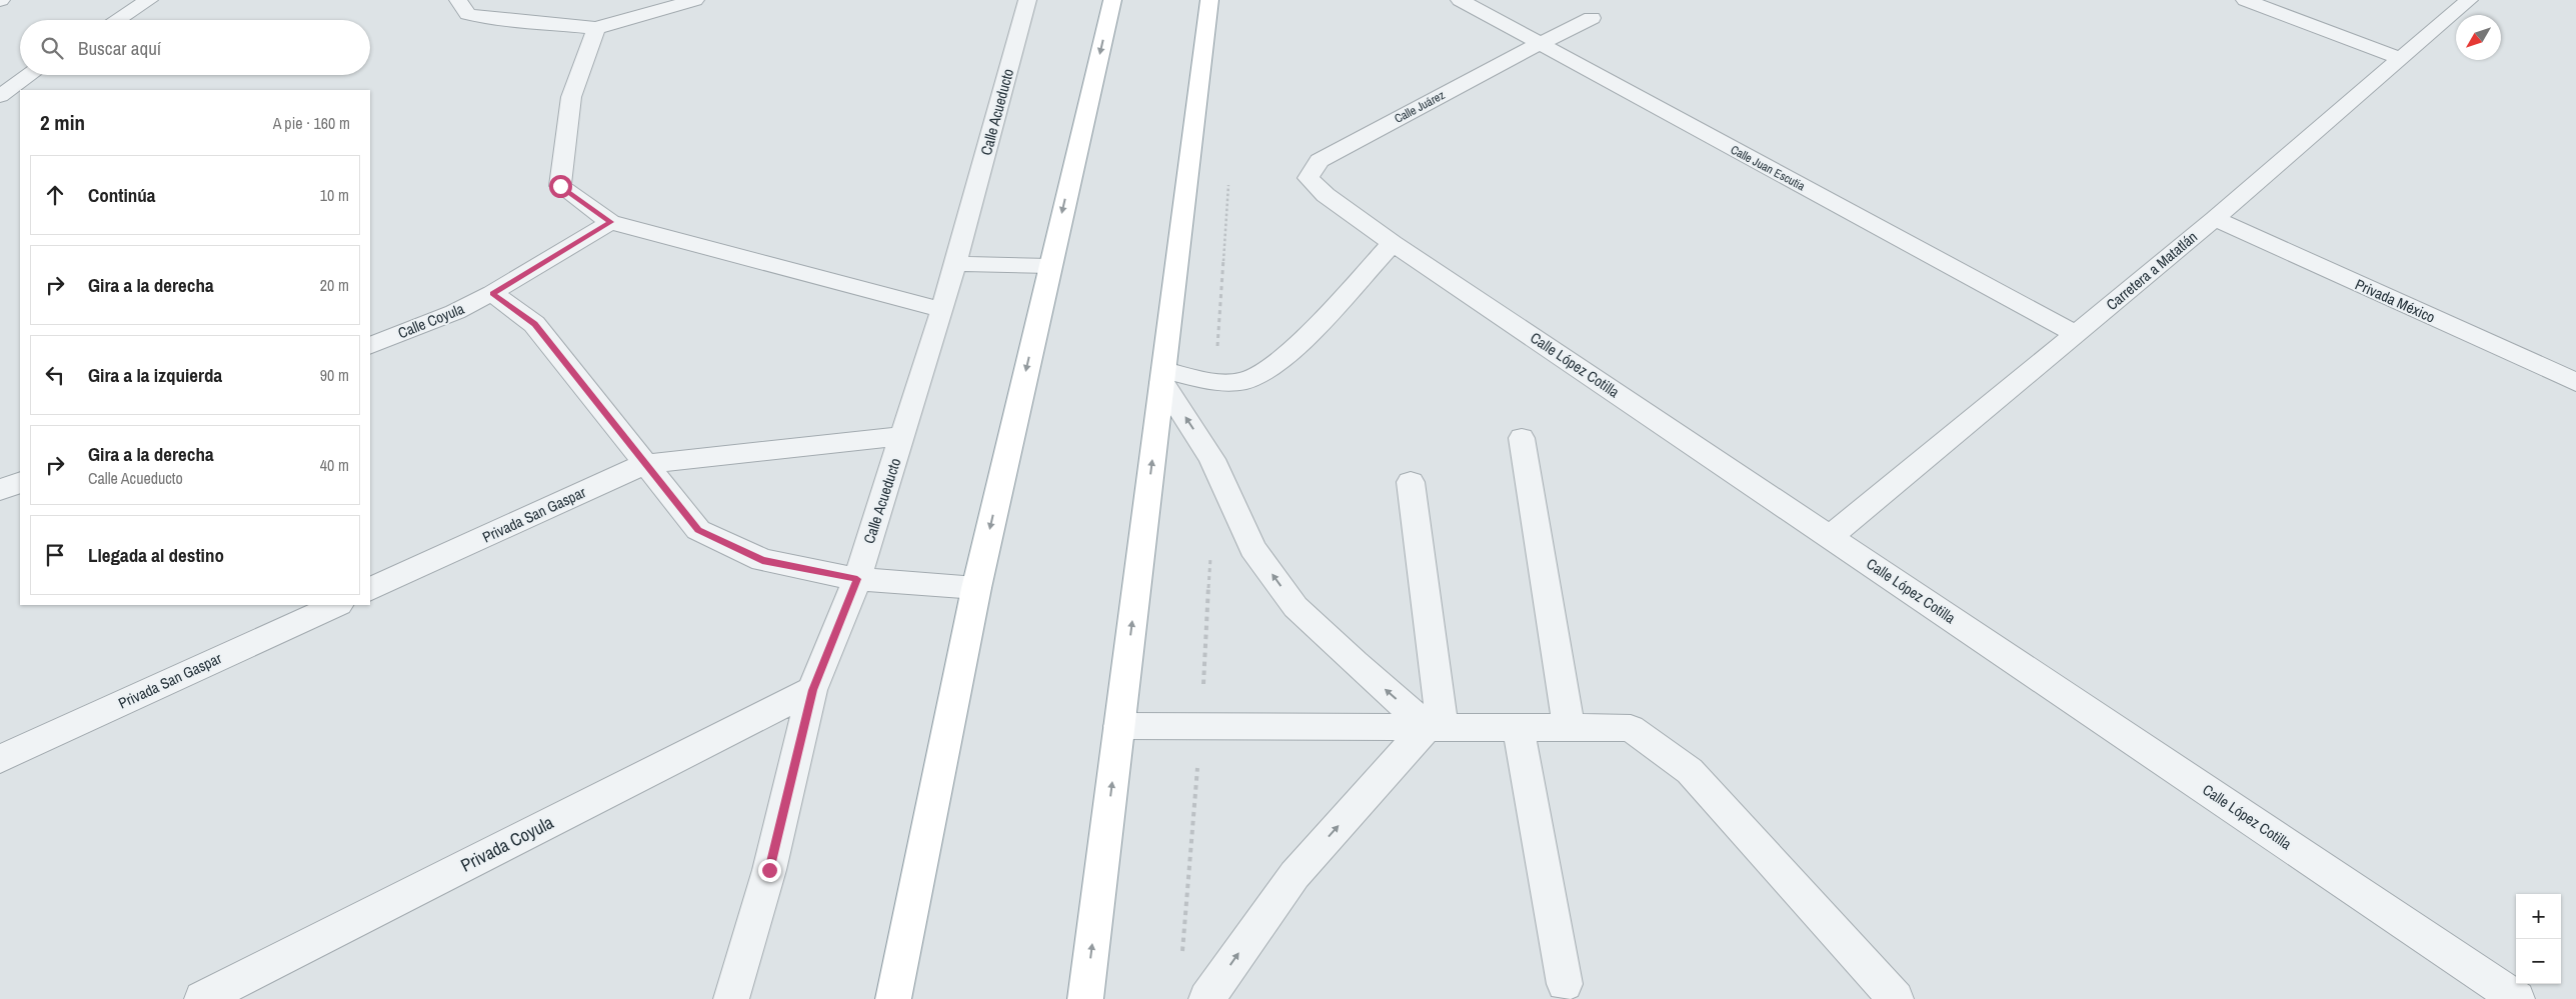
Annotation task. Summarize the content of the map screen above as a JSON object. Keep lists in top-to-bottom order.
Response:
{
  "streets": {
    "street": [
      "Calle Juárez",
      "Calle Acueducto",
      "Calle Juan Escutia",
      "Carretera a Matatlán",
      "Privada México",
      "Calle Coyula",
      "Calle López Cotilla",
      "Privada San Gaspar",
      "Privada Coyula"
    ]
  },
  "crossings": [
    ["Calle Juárez", "Calle Juan Escutia"],
    ["Calle Juárez", "Calle López Cotilla"],
    ["Calle Acueducto", "Privada San Gaspar"],
    ["Calle Acueducto", "Privada Coyula"],
    ["Calle Juan Escutia", "Carretera a Matatlán"],
    ["Carretera a Matatlán", "Privada México"],
    ["Carretera a Matatlán", "Calle López Cotilla"]
  ],
  "north": "bottom left",
  "page": {
    "search": "Buscar aquí",
    "heading": ["2 min", "A pie · 160 m"],
    "list": [
      ["Continúa", "10 m"],
      ["Gira a la derecha", "20 m"],
      ["Gira a la izquierda", "90 m"],
      ["Gira a la derecha", "Calle Acueducto", "40 m"],
      "Llegada al destino"
    ],
    "map_buttons": ["+", "−"]
  }
}
